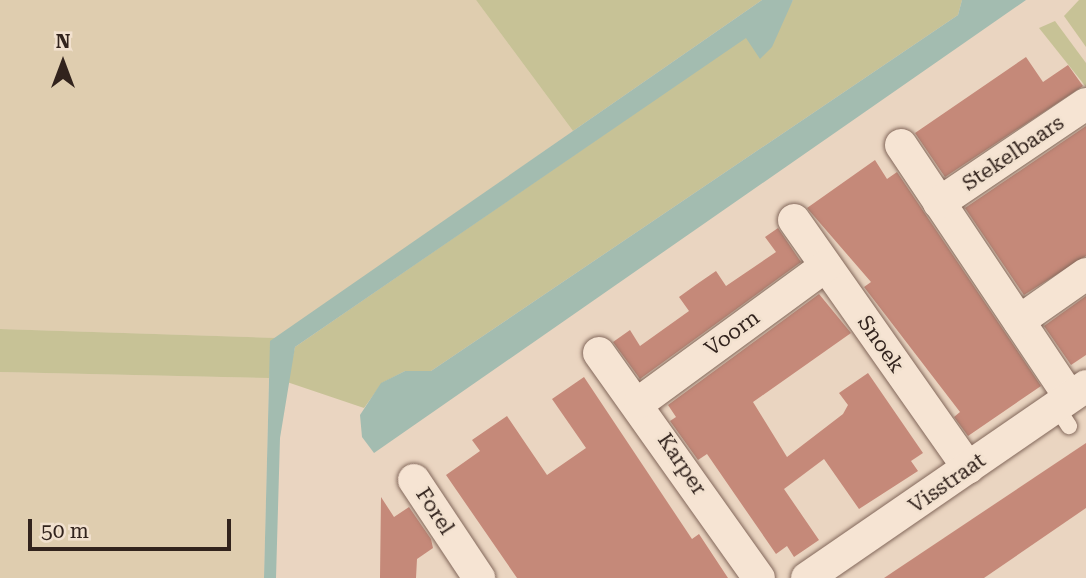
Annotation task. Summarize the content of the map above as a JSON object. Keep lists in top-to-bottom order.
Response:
{
  "streets": {
    "street": [
      "Stekelbaars",
      "Voorn",
      "Snoek",
      "Karper",
      "Visstraat",
      "Forel"
    ]
  },
  "crossings": [
    ["Stekelbaars", "Visstraat"],
    ["Voorn", "Snoek"],
    ["Voorn", "Karper"],
    ["Snoek", "Visstraat"]
  ],
  "scale_bar": "50 m",
  "north": "top"
}
